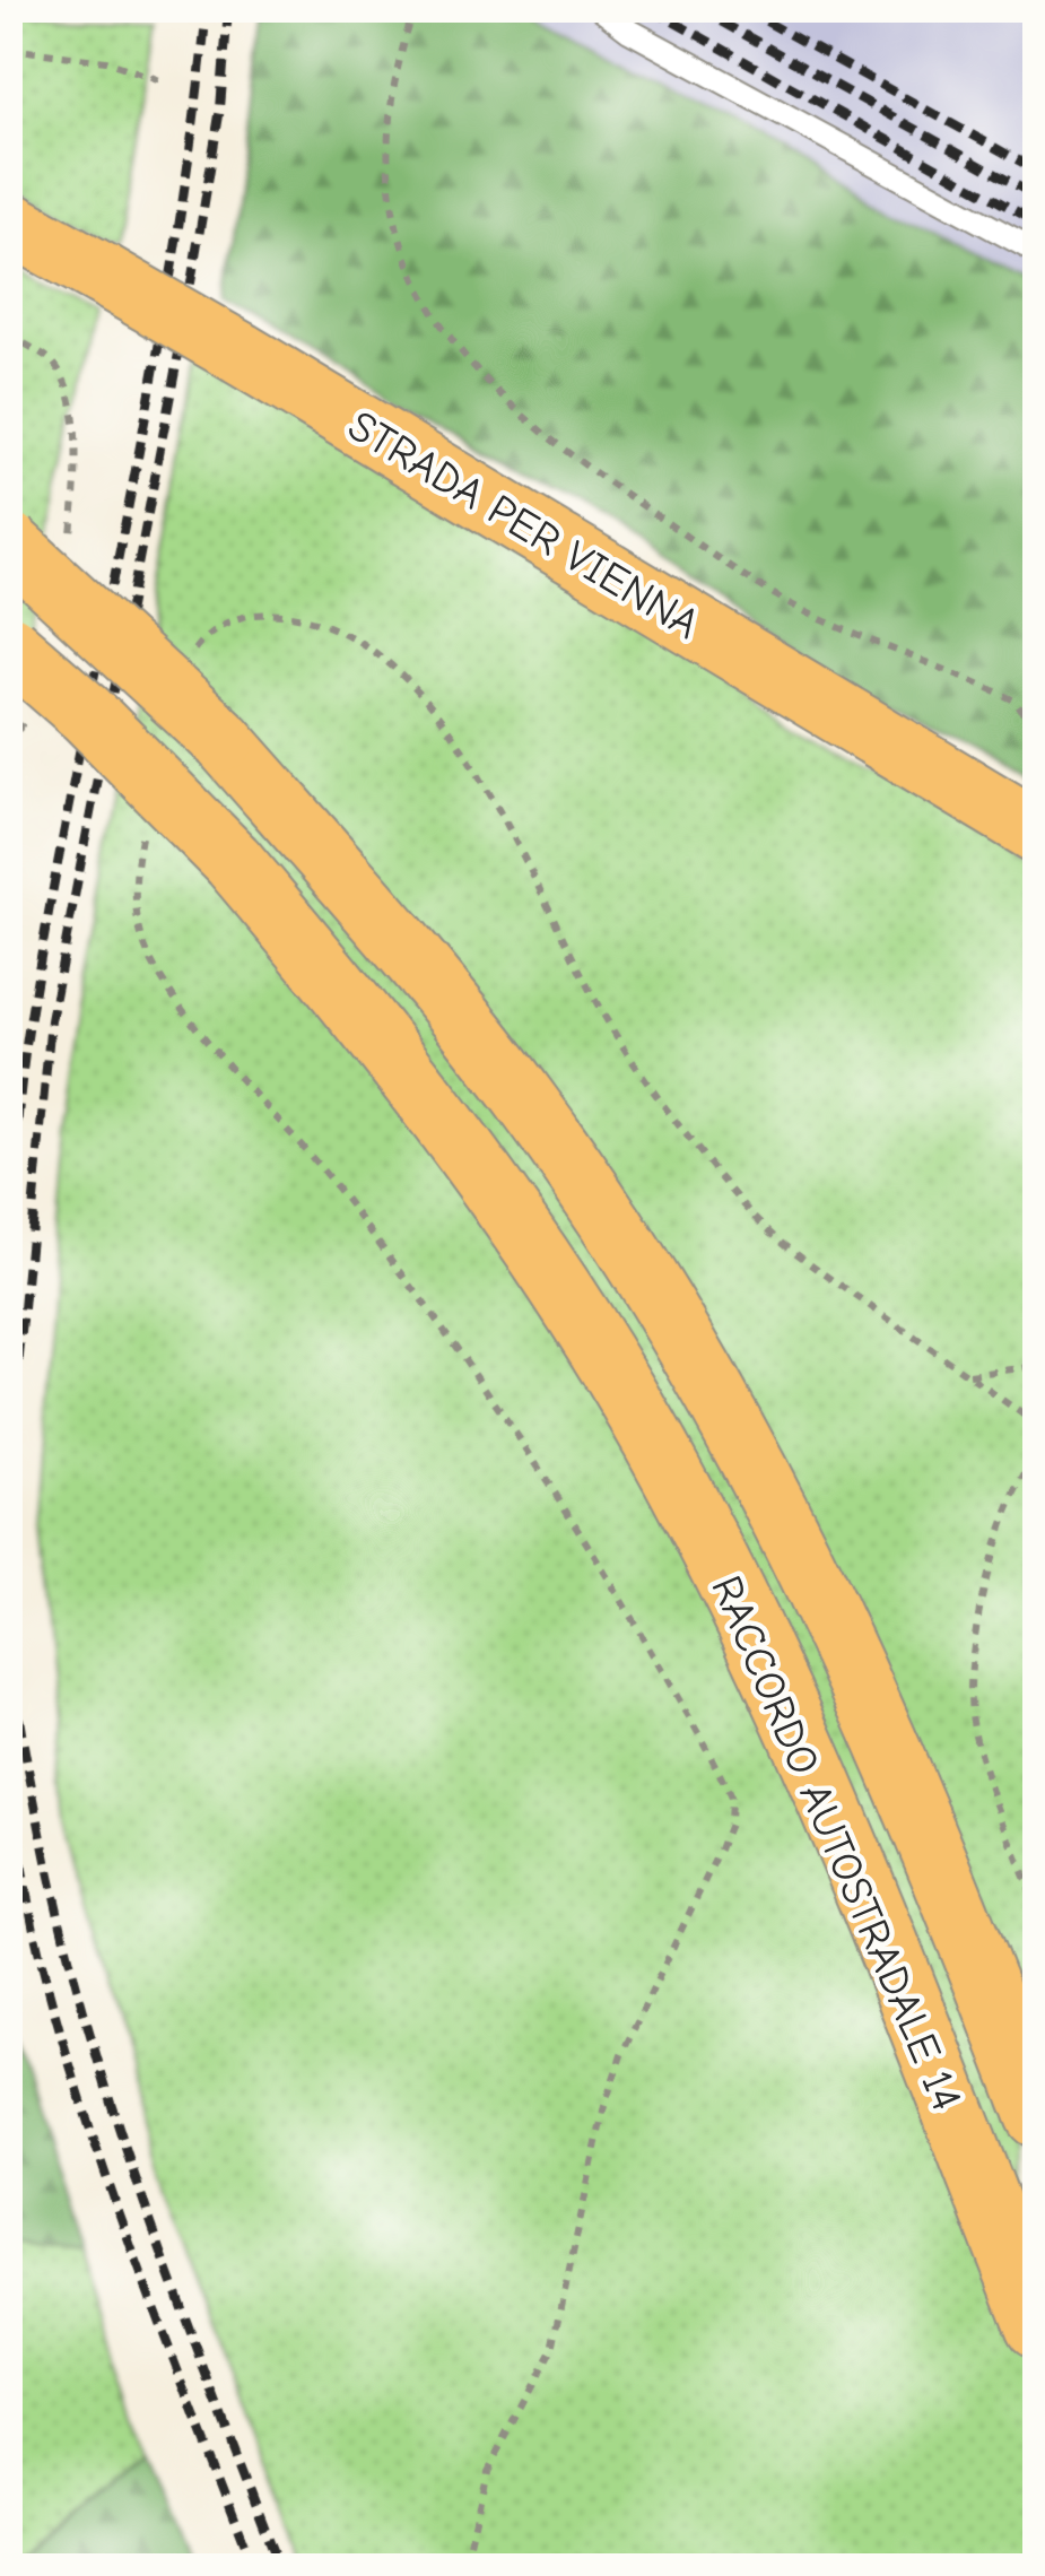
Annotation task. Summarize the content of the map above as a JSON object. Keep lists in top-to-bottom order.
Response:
{
  "streets": {
    "main road": ["STRADA PER VIENNA", "RACCORDO AUTOSTRADALE 14"]
  }
}
